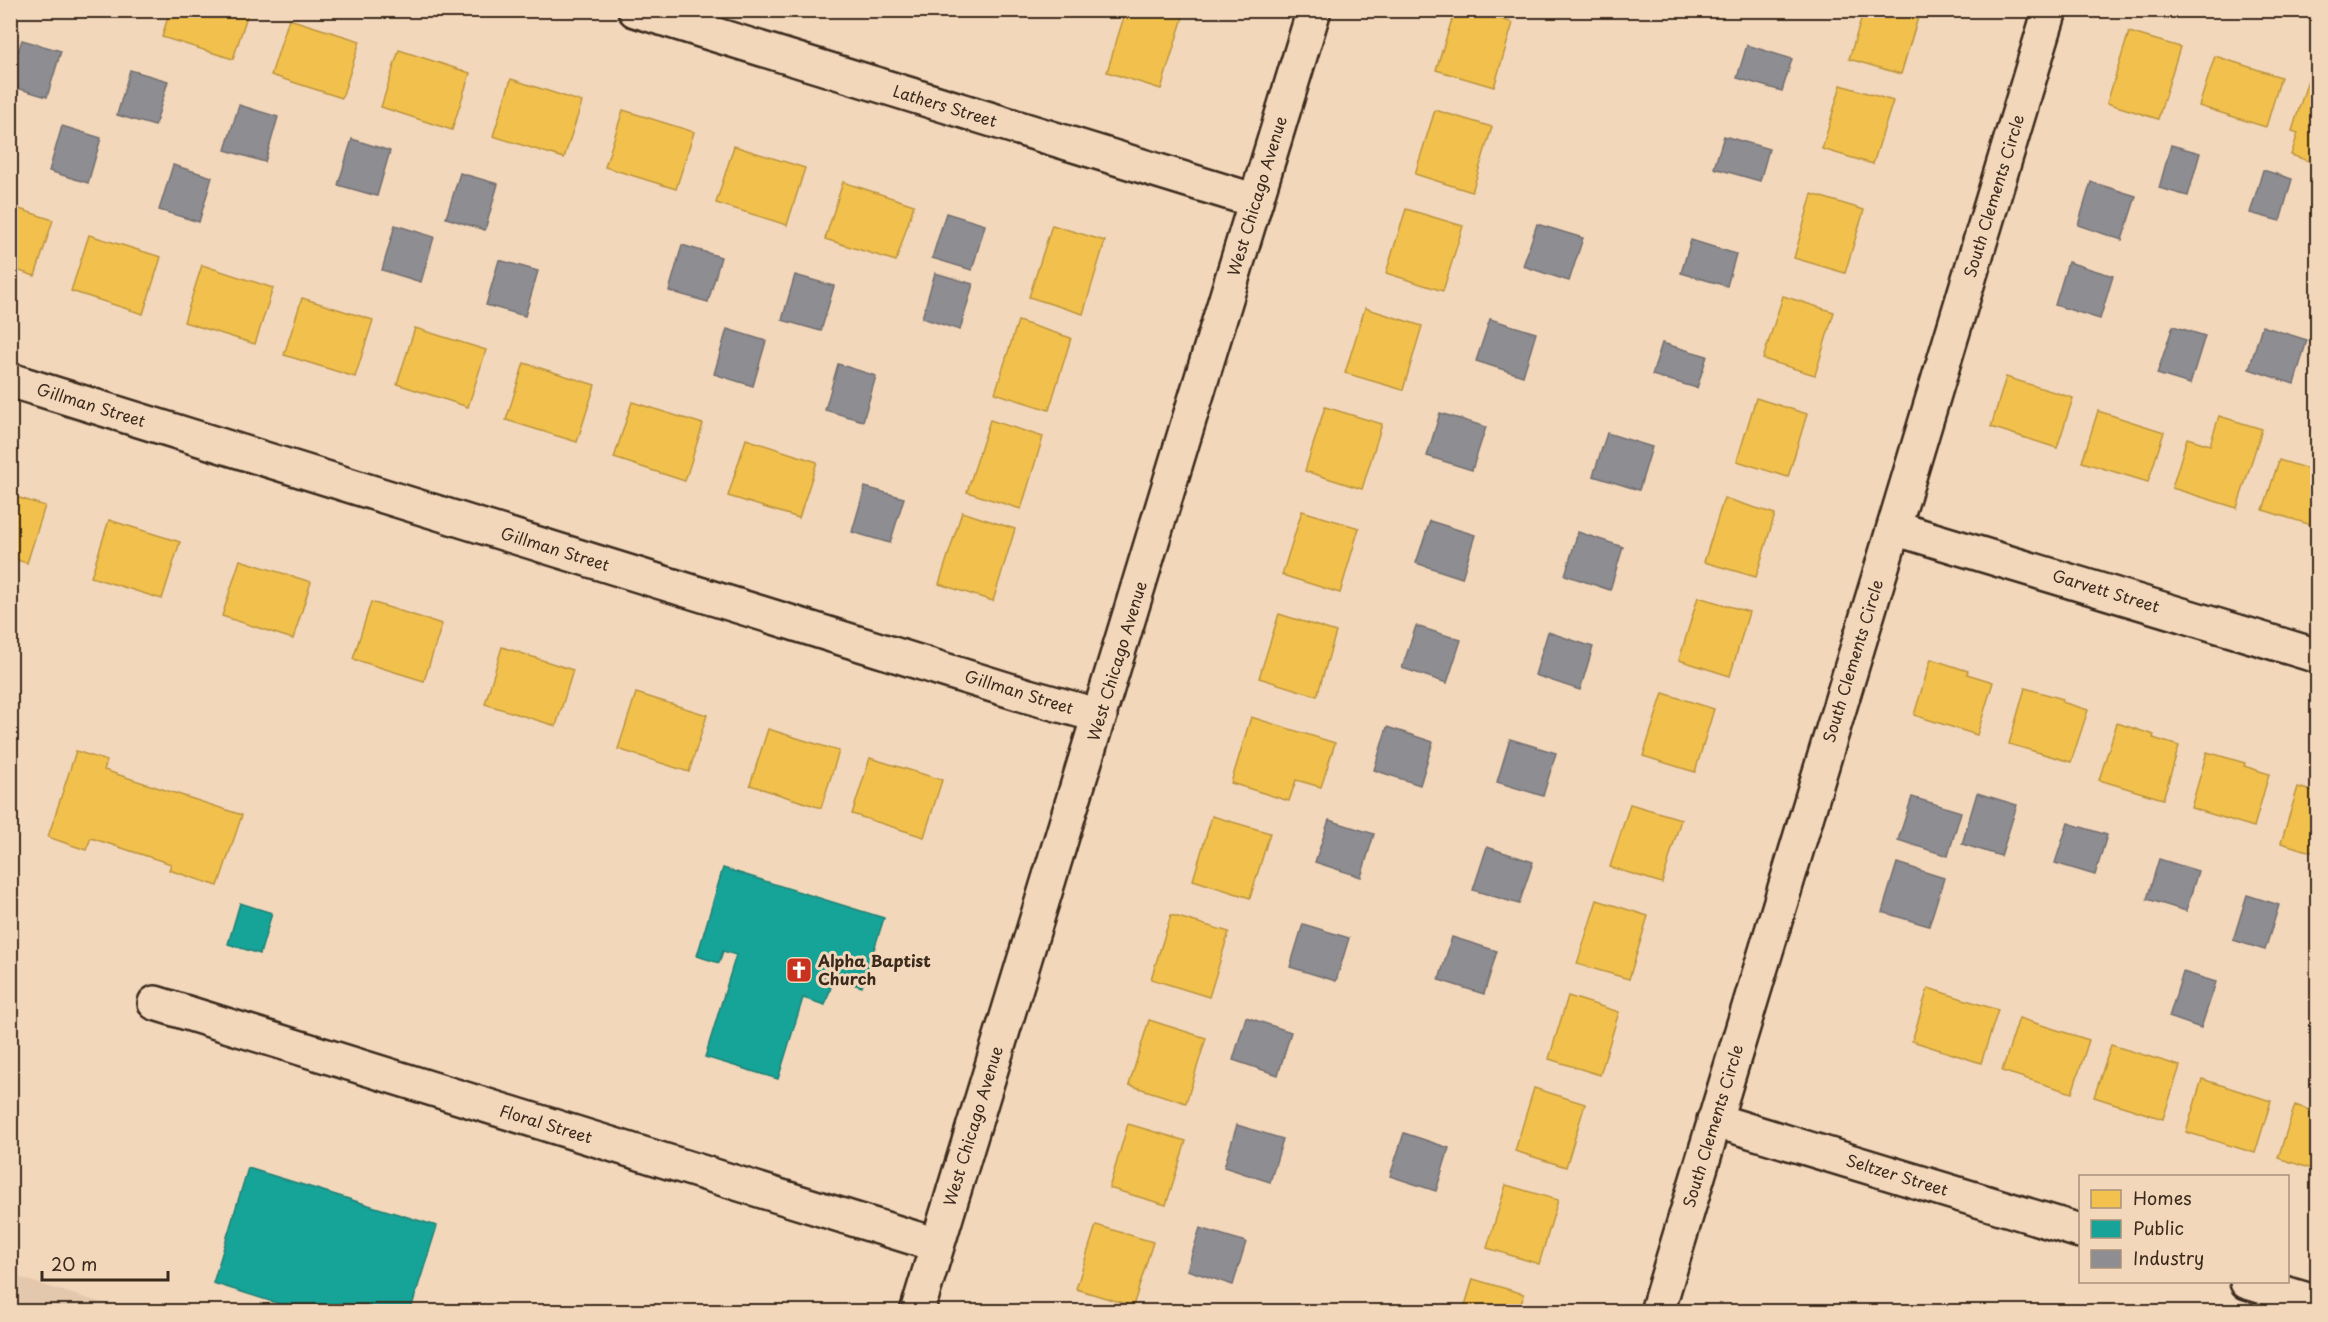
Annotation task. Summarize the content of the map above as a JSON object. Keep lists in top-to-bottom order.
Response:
{
  "streets": {
    "street": [
      "Lathers Street",
      "West Chicago Avenue",
      "South Clements Circle",
      "Gillman Street",
      "Garvett Street",
      "Floral Street",
      "Seltzer Street"
    ]
  },
  "crossings": [
    ["Lathers Street", "West Chicago Avenue"],
    ["West Chicago Avenue", "Gillman Street"],
    ["West Chicago Avenue", "Floral Street"],
    ["South Clements Circle", "Garvett Street"],
    ["South Clements Circle", "Seltzer Street"]
  ],
  "places": {
    "church": ["Alpha Baptist Church"]
  },
  "legend": ["Homes", "Public", "Industry"],
  "scale_bar": "20 m"
}
